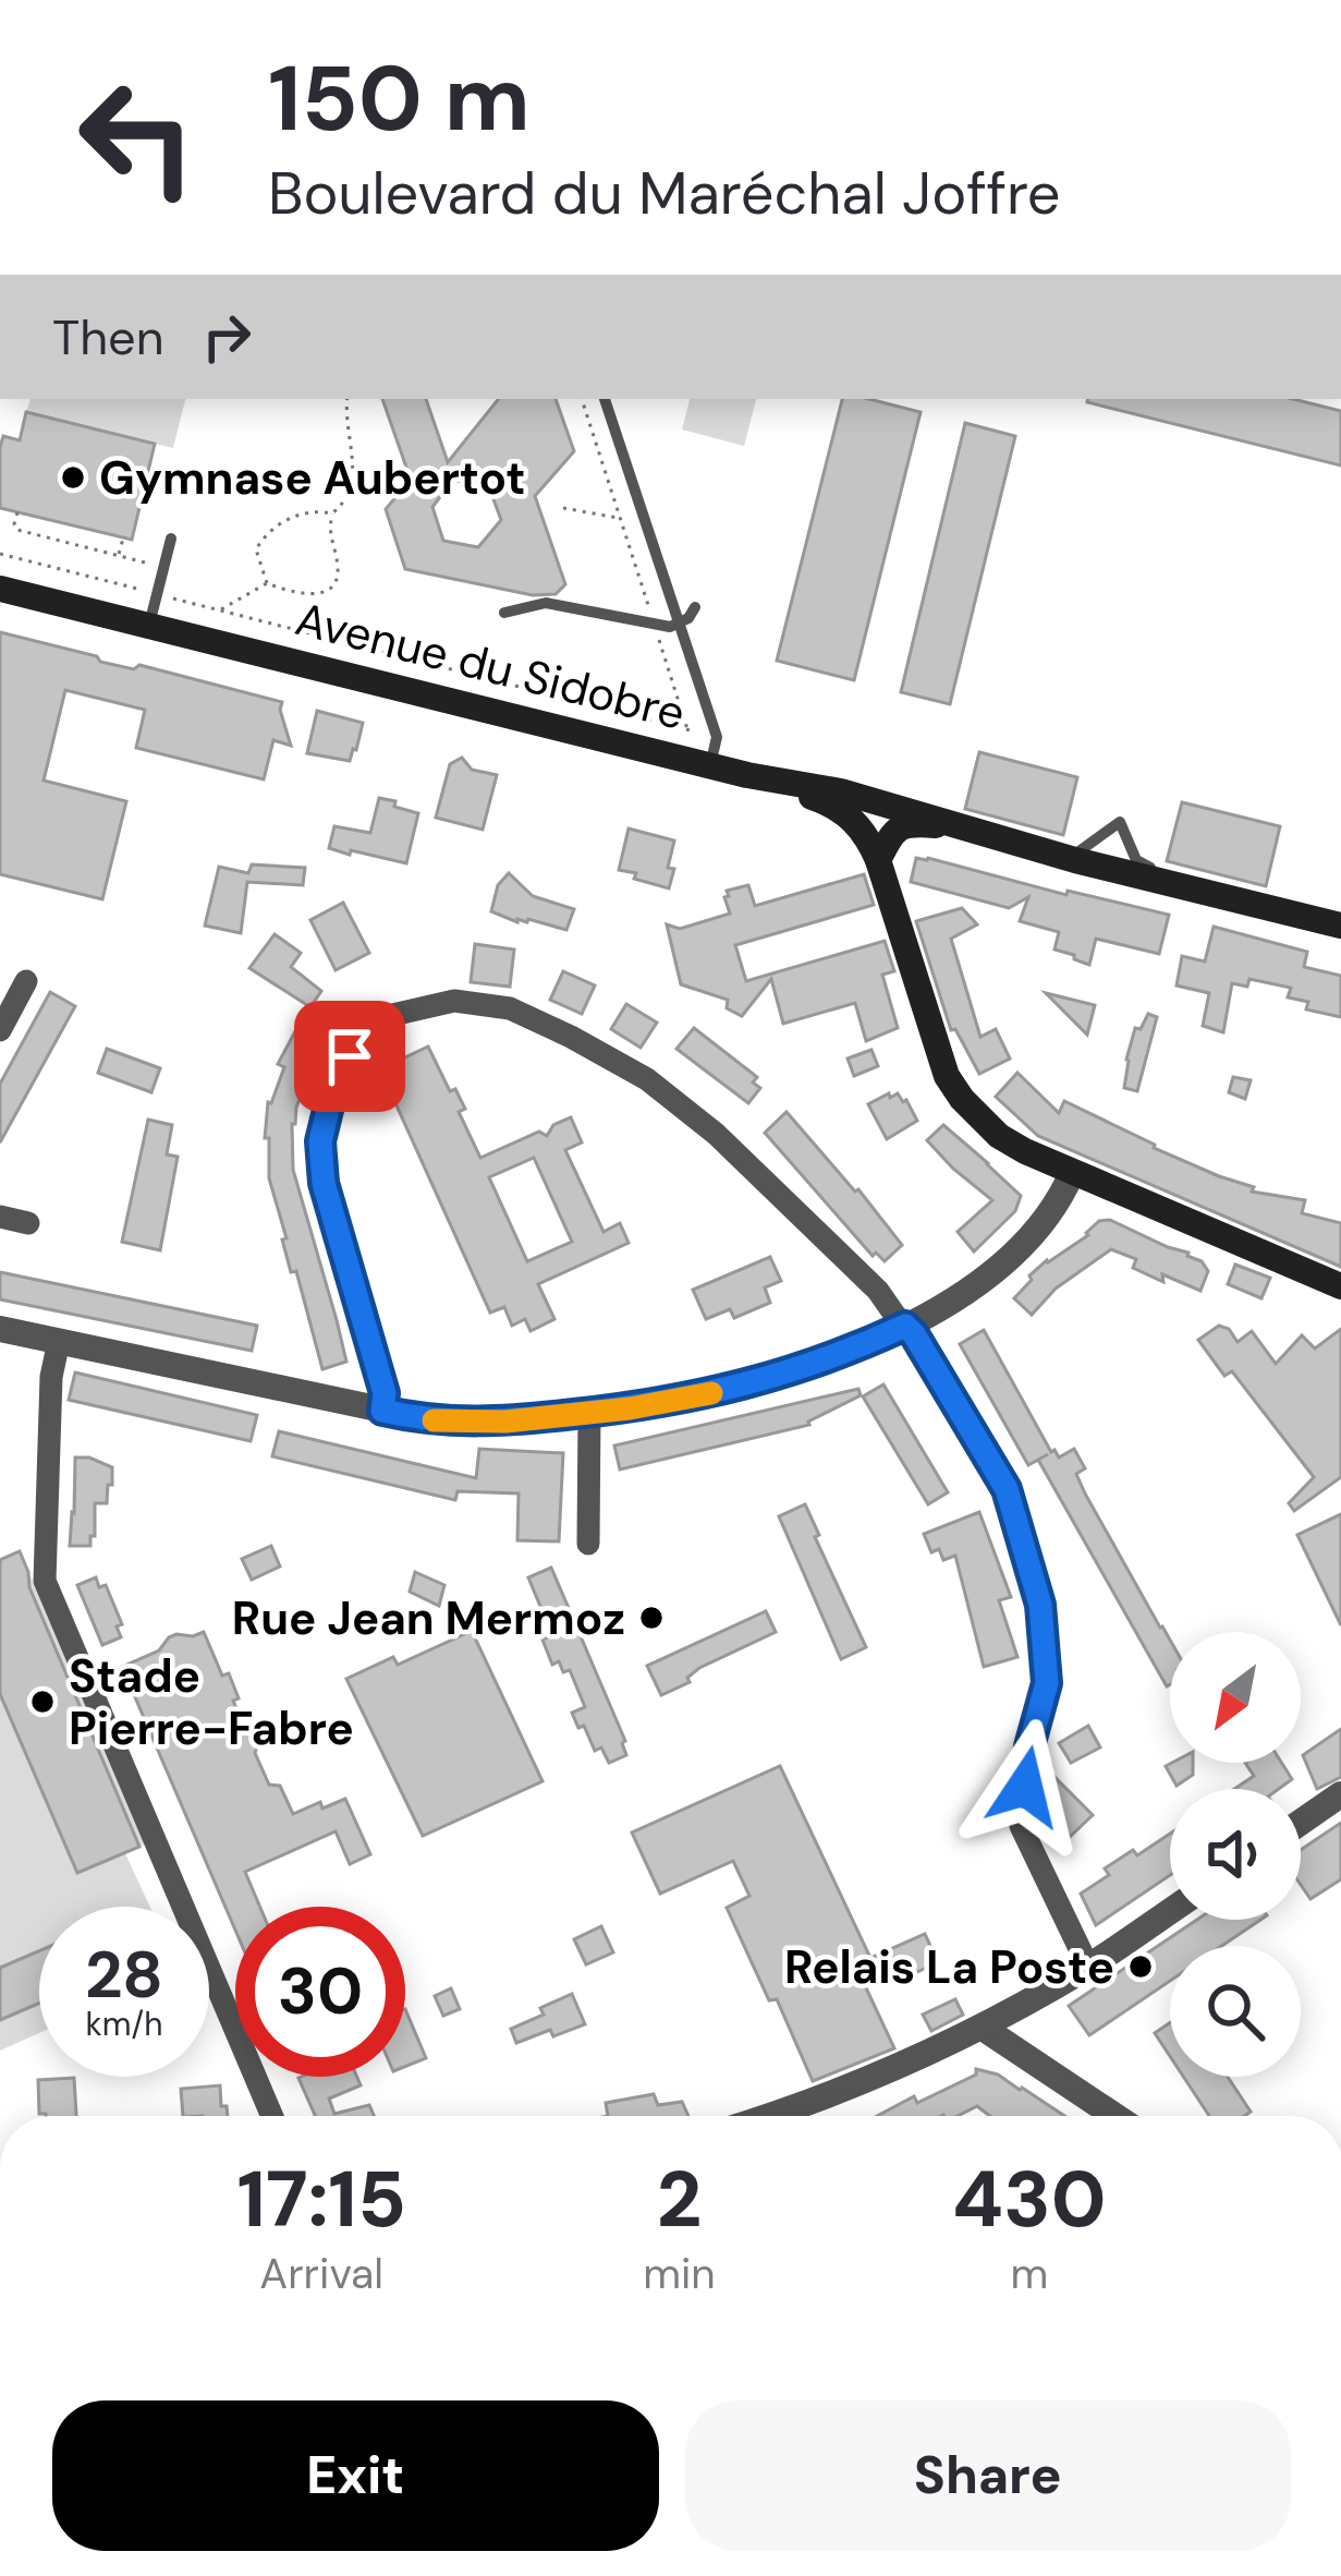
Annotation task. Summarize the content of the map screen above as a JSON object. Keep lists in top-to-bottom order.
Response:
{
  "streets": {
    "main road": ["Avenue du Sidobre"]
  },
  "places": [
    "Gymnase Aubertot",
    "Rue Jean Mermoz",
    "Stade Pierre-Fabre",
    "Relais La Poste"
  ],
  "north": "bottom left",
  "page": {
    "turn": ["150 m", "Boulevard du Maréchal Joffre"],
    "then": "Then",
    "speed": "28 km/h",
    "limit": "30",
    "eta": [
      "17:15",
      "Arrival",
      "2",
      "min",
      "430",
      "m"
    ],
    "buttons": ["Exit", "Share"]
  }
}
